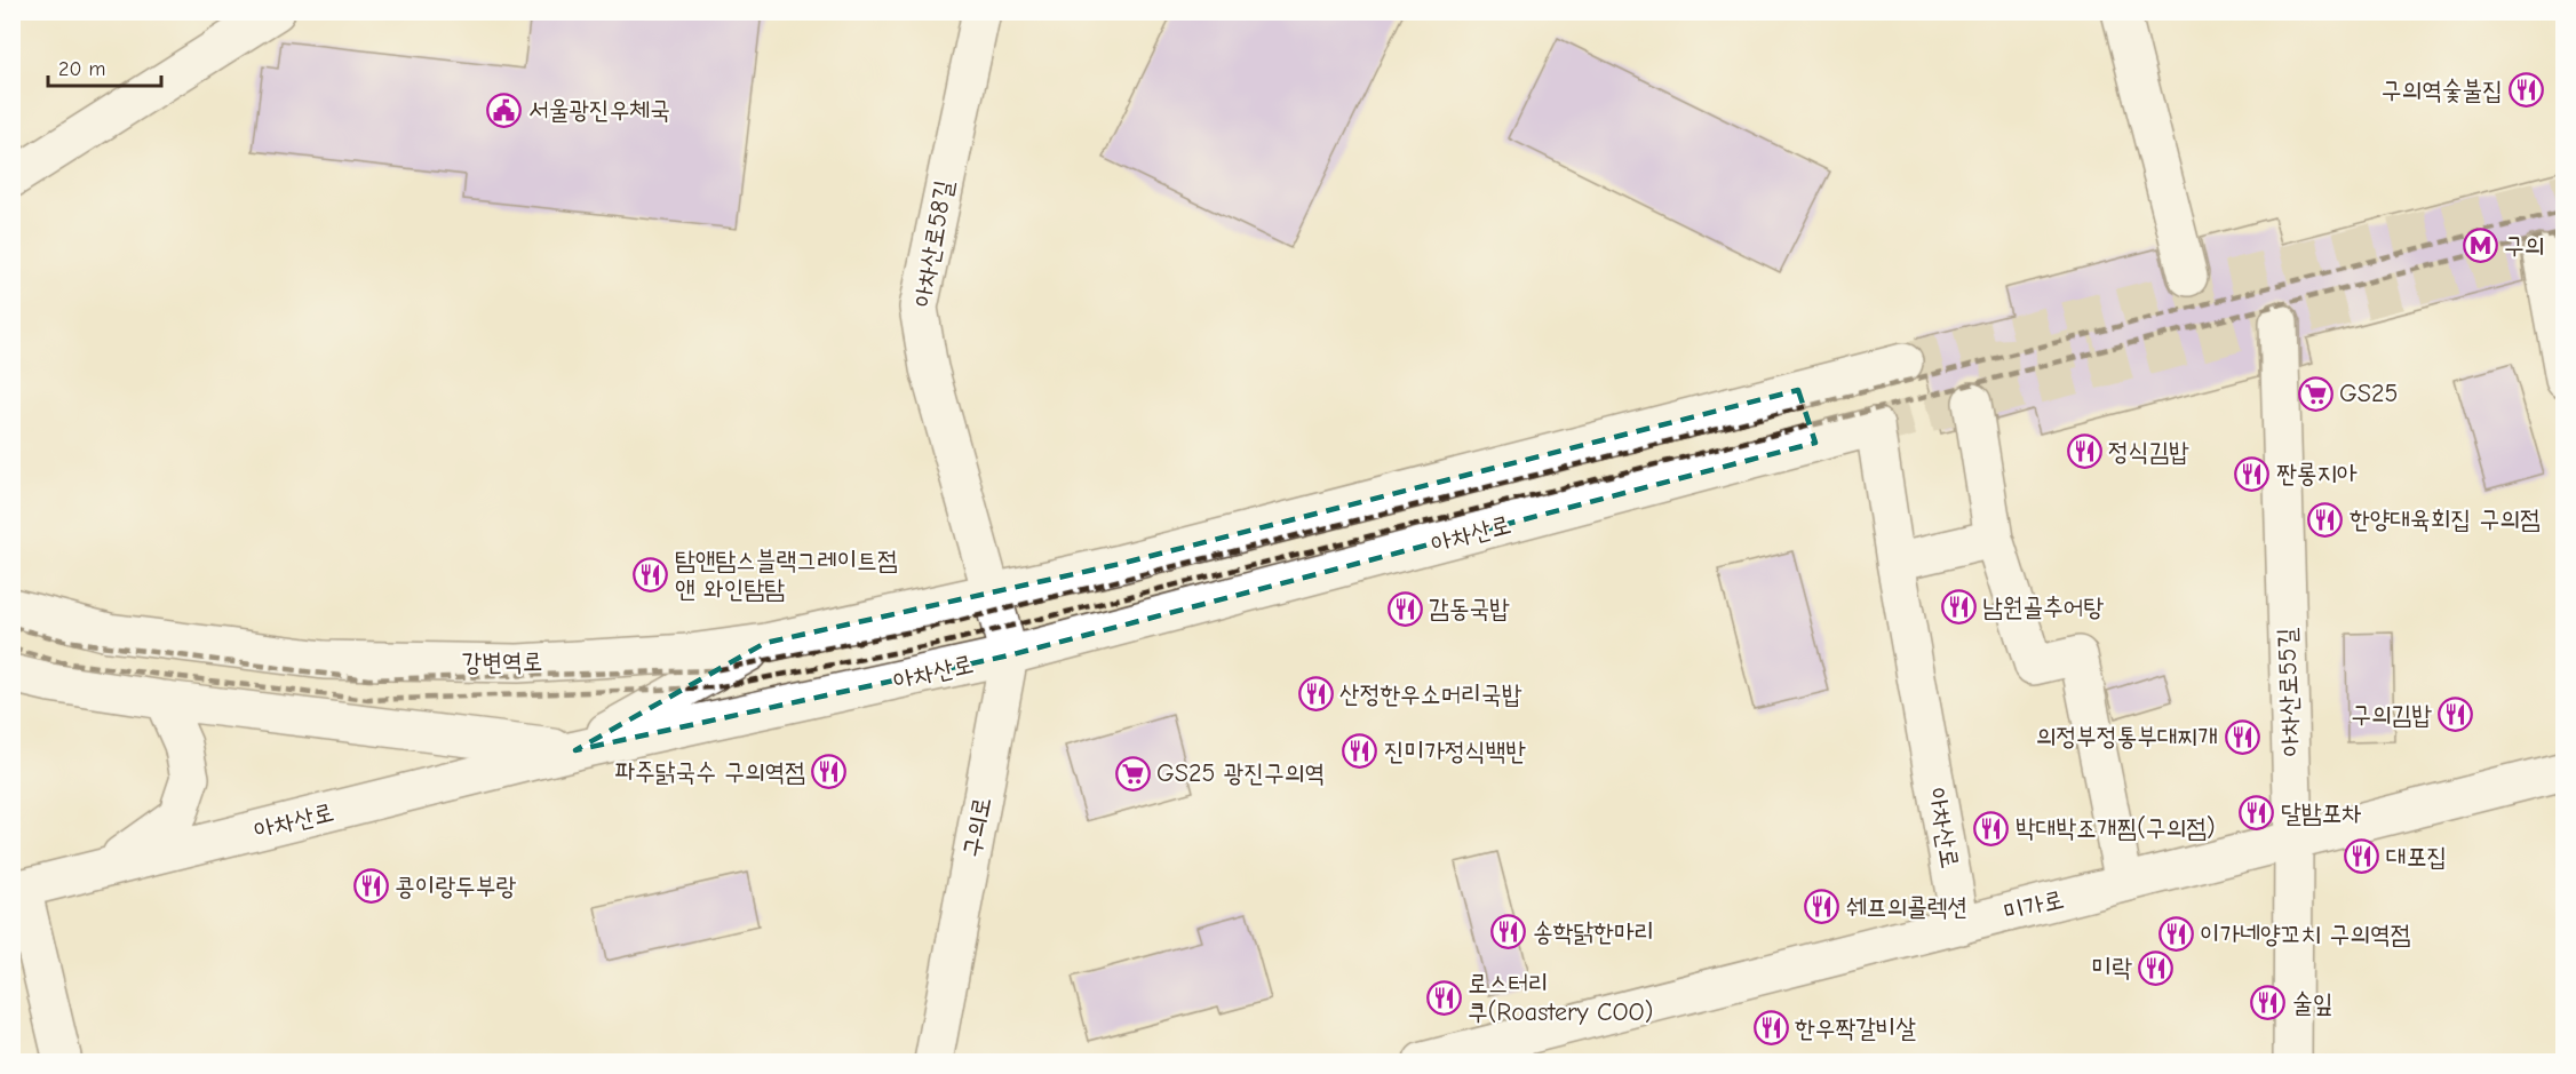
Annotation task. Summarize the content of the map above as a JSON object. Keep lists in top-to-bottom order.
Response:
{
  "streets": {
    "street": [
      "아차산로58길",
      "아차산로",
      "강변역로",
      "아차산로55길",
      "구의로",
      "미가로"
    ]
  },
  "crossings": [
    ["아차산로58길", "강변역로"],
    ["아차산로58길", "구의로"],
    ["아차산로", "강변역로"],
    ["아차산로", "구의로"],
    ["아차산로", "미가로"],
    ["강변역로", "구의로"],
    ["아차산로55길", "미가로"]
  ],
  "places": {
    "restaurant": [
      "구의역숯불집",
      "정식김밥",
      "짠롱지아",
      "한양대육회집 구의점",
      "탐앤탐스블랙그레이트점 앤 와인탐탐",
      "남원골추어탕",
      "감동국밥",
      "산정한우소머리국밥",
      "구의김밥",
      "의정부정통부대찌개",
      "진미가정식백반",
      "파주닭국수 구의역점",
      "달밤포차",
      "박대박조개찜(구의점)",
      "대포집",
      "콩이랑두부랑",
      "쉐프의콜렉션",
      "송학닭한마리",
      "이가네양꼬치 구의역점",
      "미락",
      "로스터리 쿠(Roastery COO)",
      "술잎",
      "한우짝갈비살"
    ],
    "public building": ["서울광진우체국"],
    "metro station": ["구의"],
    "supermarket": ["GS25", "GS25 광진구의역"]
  },
  "scale_bar": "20 m"
}
